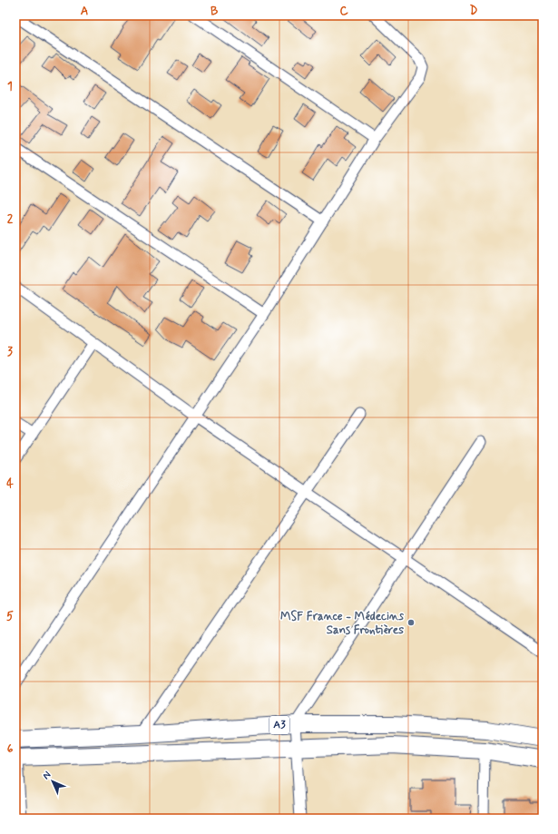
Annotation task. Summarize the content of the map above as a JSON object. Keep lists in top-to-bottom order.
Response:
{
  "streets": {
    "highway": ["A3"]
  },
  "places": ["MSF France - Médecins Sans Frontières"],
  "north": "top left",
  "grid": {
    "columns": [
      "A",
      "B",
      "C",
      "D"
    ],
    "rows": [
      "1",
      "2",
      "3",
      "4",
      "5",
      "6"
    ]
  }
}
